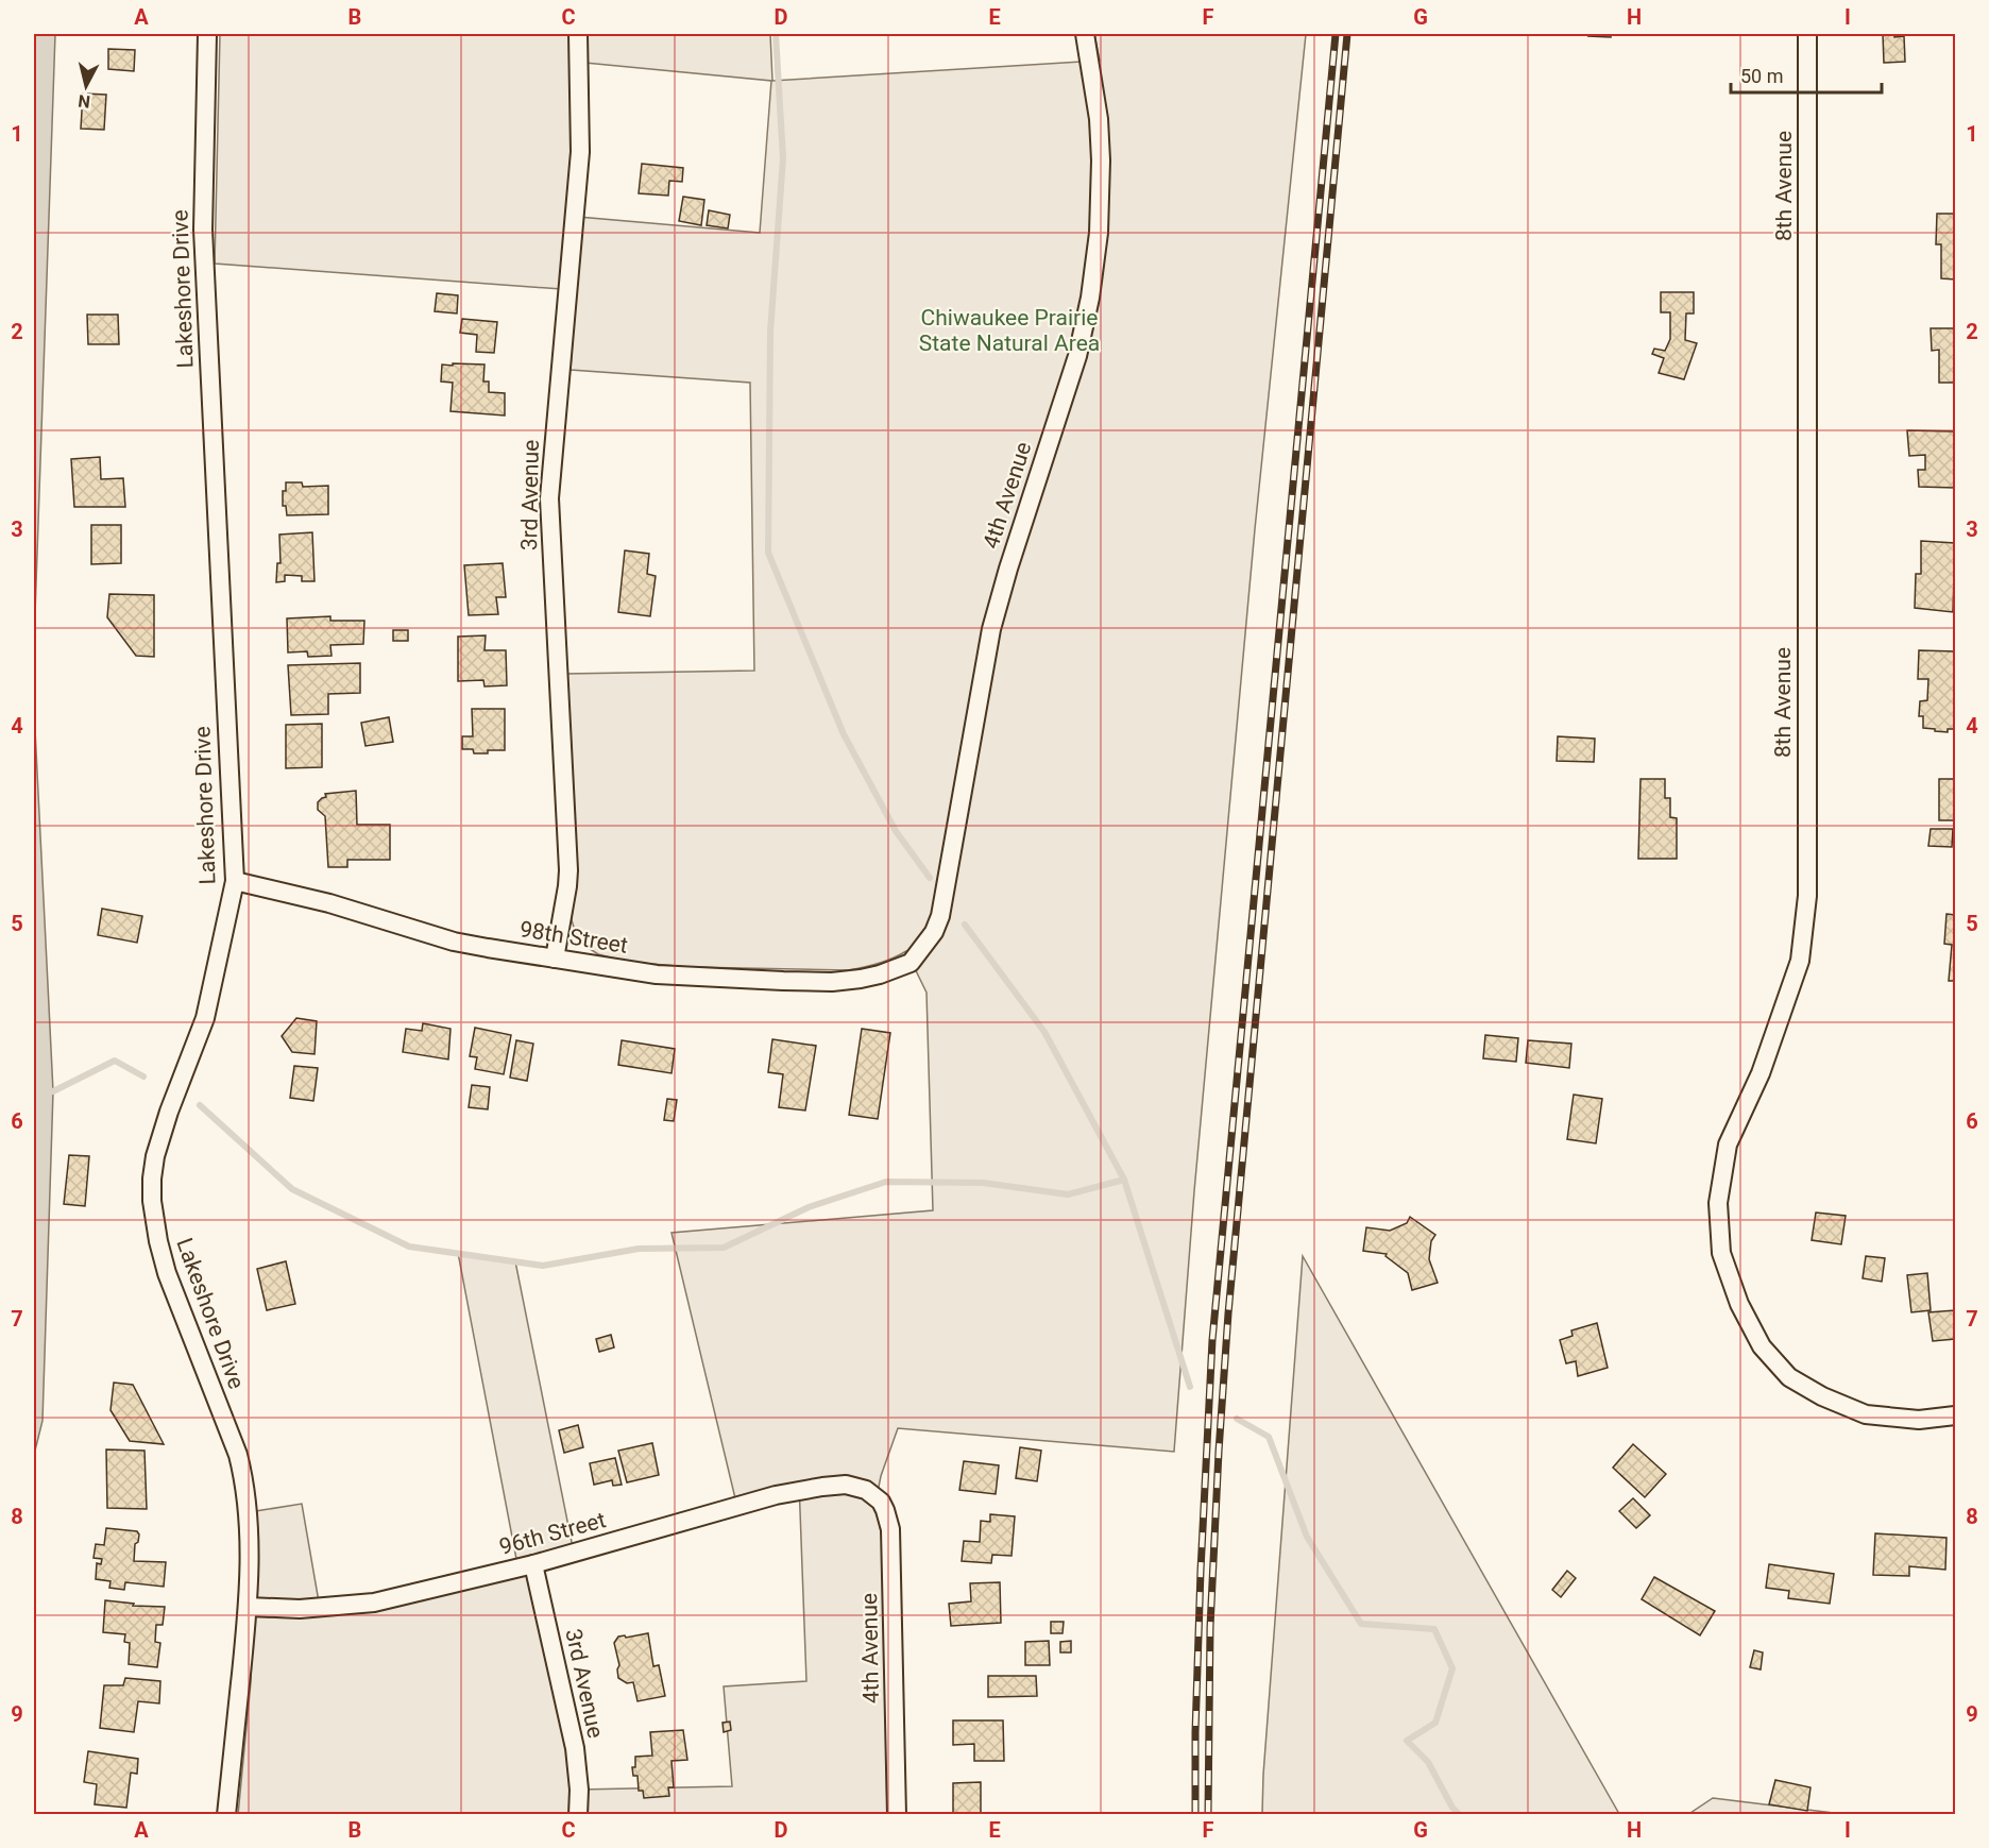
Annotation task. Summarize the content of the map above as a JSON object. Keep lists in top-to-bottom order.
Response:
{
  "streets": {
    "street": [
      "8th Avenue",
      "Lakeshore Drive",
      "3rd Avenue",
      "4th Avenue",
      "98th Street",
      "96th Street"
    ]
  },
  "crossings": [
    ["Lakeshore Drive", "98th Street"],
    ["Lakeshore Drive", "96th Street"],
    ["3rd Avenue", "98th Street"],
    ["3rd Avenue", "96th Street"],
    ["4th Avenue", "98th Street"],
    ["4th Avenue", "96th Street"]
  ],
  "parks": ["Chiwaukee Prairie State Natural Area"],
  "scale_bar": "50 m",
  "north": "bottom",
  "grid": {
    "columns": [
      "A",
      "B",
      "C",
      "D",
      "E",
      "F",
      "G",
      "H",
      "I"
    ],
    "rows": [
      "1",
      "2",
      "3",
      "4",
      "5",
      "6",
      "7",
      "8",
      "9"
    ]
  }
}
